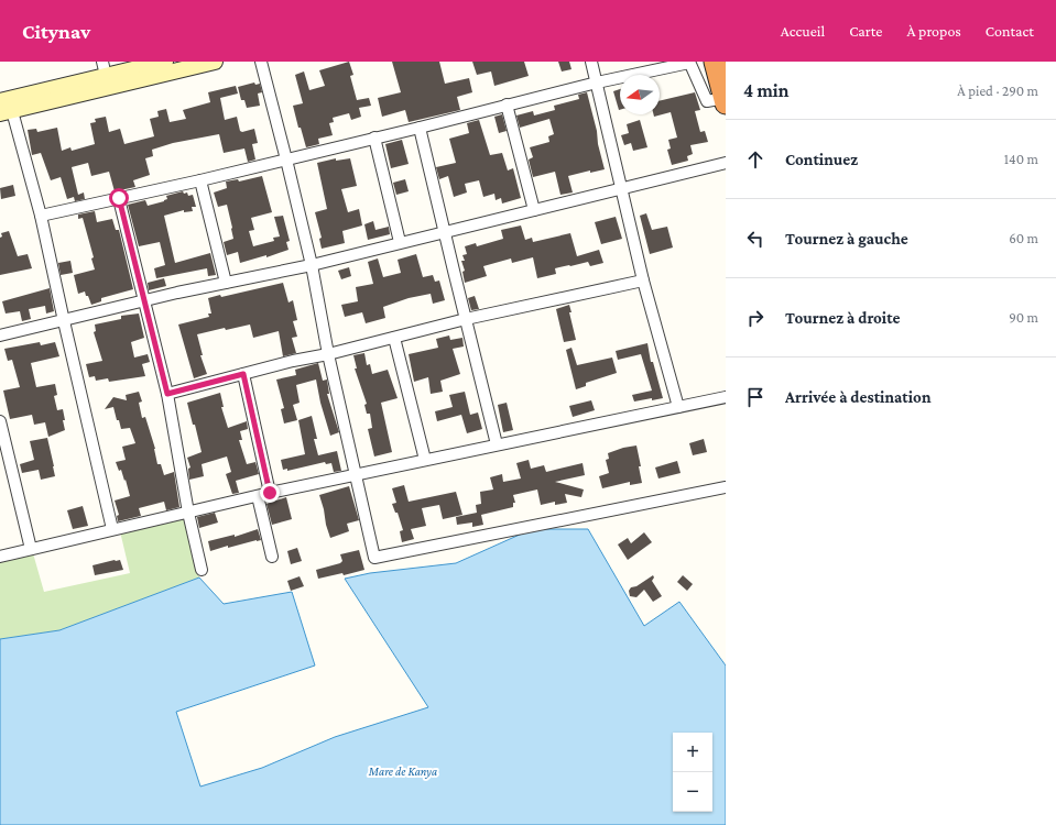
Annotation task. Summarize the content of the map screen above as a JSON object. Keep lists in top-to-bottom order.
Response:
{
  "water": ["Mare de Kanya"],
  "north": "left",
  "page": {
    "header": "Citynav",
    "nav": [
      "Accueil",
      "Carte",
      "À propos",
      "Contact"
    ],
    "heading": ["4 min", "À pied · 290 m"],
    "list": [
      ["Continuez", "140 m"],
      ["Tournez à gauche", "60 m"],
      ["Tournez à droite", "90 m"],
      "Arrivée à destination"
    ],
    "map_buttons": ["+", "−"]
  }
}
